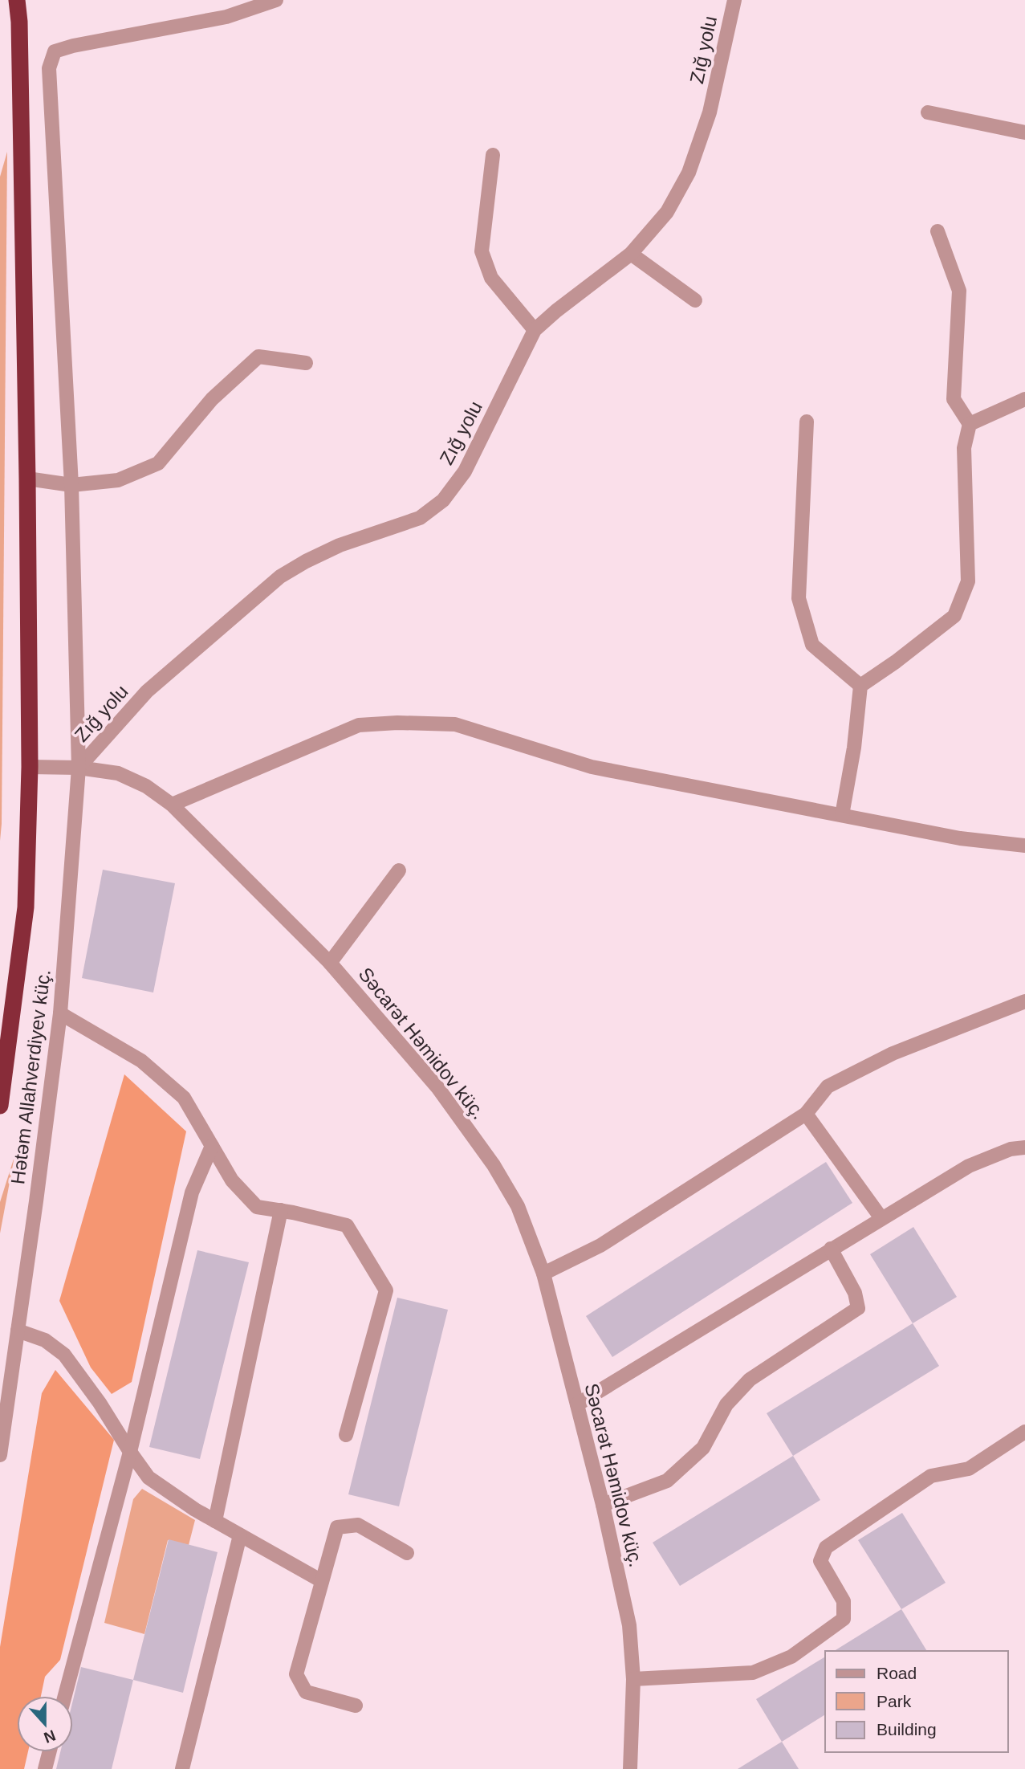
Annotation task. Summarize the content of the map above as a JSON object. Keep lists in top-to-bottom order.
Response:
{
  "streets": {
    "street": ["Zığ yolu", "Səcarət Həmidov küç.", "Hətəm Allahverdiyev küç."]
  },
  "crossings": [
    ["Zığ yolu", "Səcarət Həmidov küç."],
    ["Zığ yolu", "Hətəm Allahverdiyev küç."],
    ["Səcarət Həmidov küç.", "Hətəm Allahverdiyev küç."]
  ],
  "legend": ["Road", "Park", "Building"],
  "north": "bottom"
}
